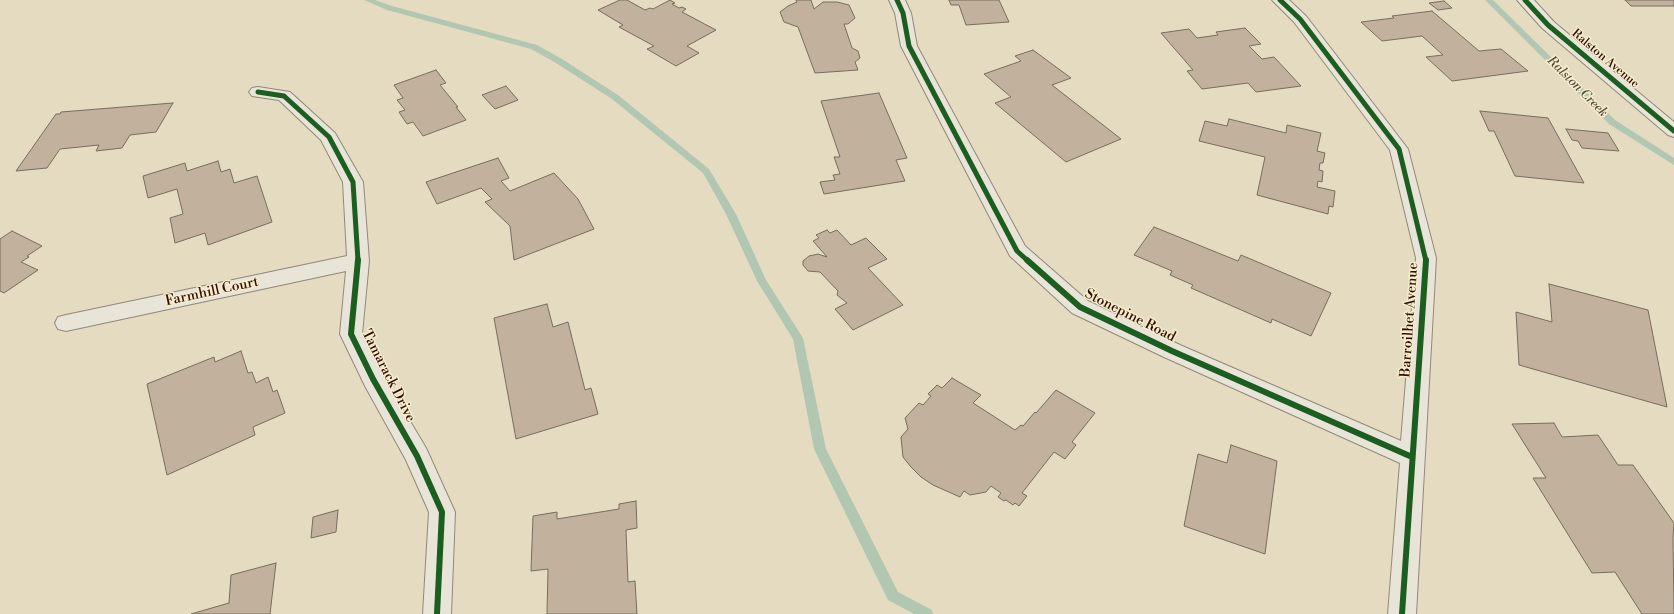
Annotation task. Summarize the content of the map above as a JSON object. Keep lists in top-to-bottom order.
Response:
{
  "streets": {
    "street": [
      "Ralston Avenue",
      "Farmhill Court",
      "Stonepine Road",
      "Barroilhet Avenue",
      "Tamarack Drive"
    ]
  },
  "crossings": [
    ["Farmhill Court", "Tamarack Drive"],
    ["Stonepine Road", "Barroilhet Avenue"]
  ],
  "water": ["Ralston Creek"]
}
